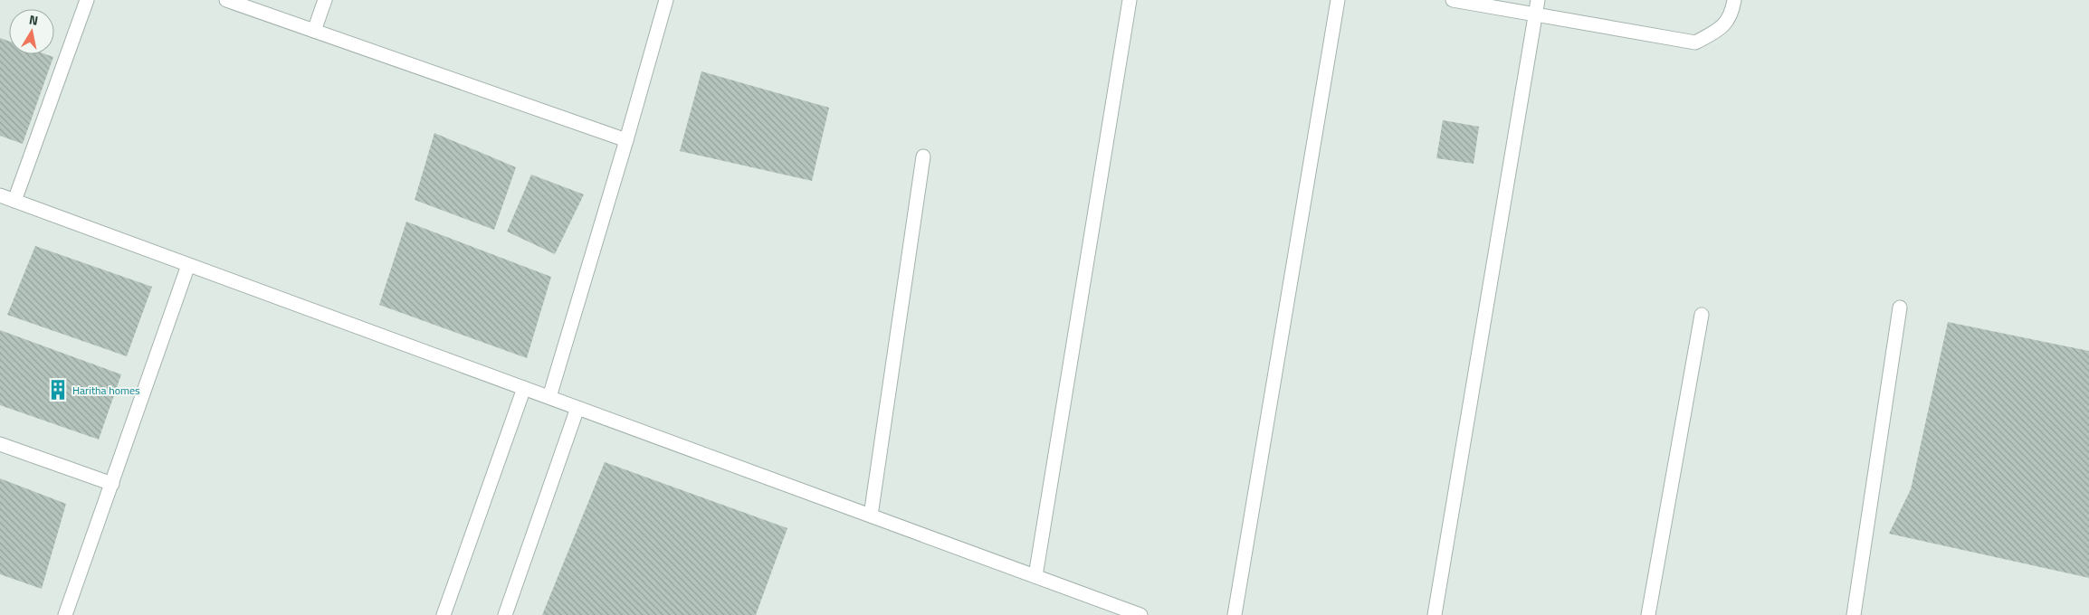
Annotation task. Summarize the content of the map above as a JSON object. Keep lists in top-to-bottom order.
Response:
{
  "places": {
    "building": ["Haritha homes"]
  },
  "north": "top"
}
